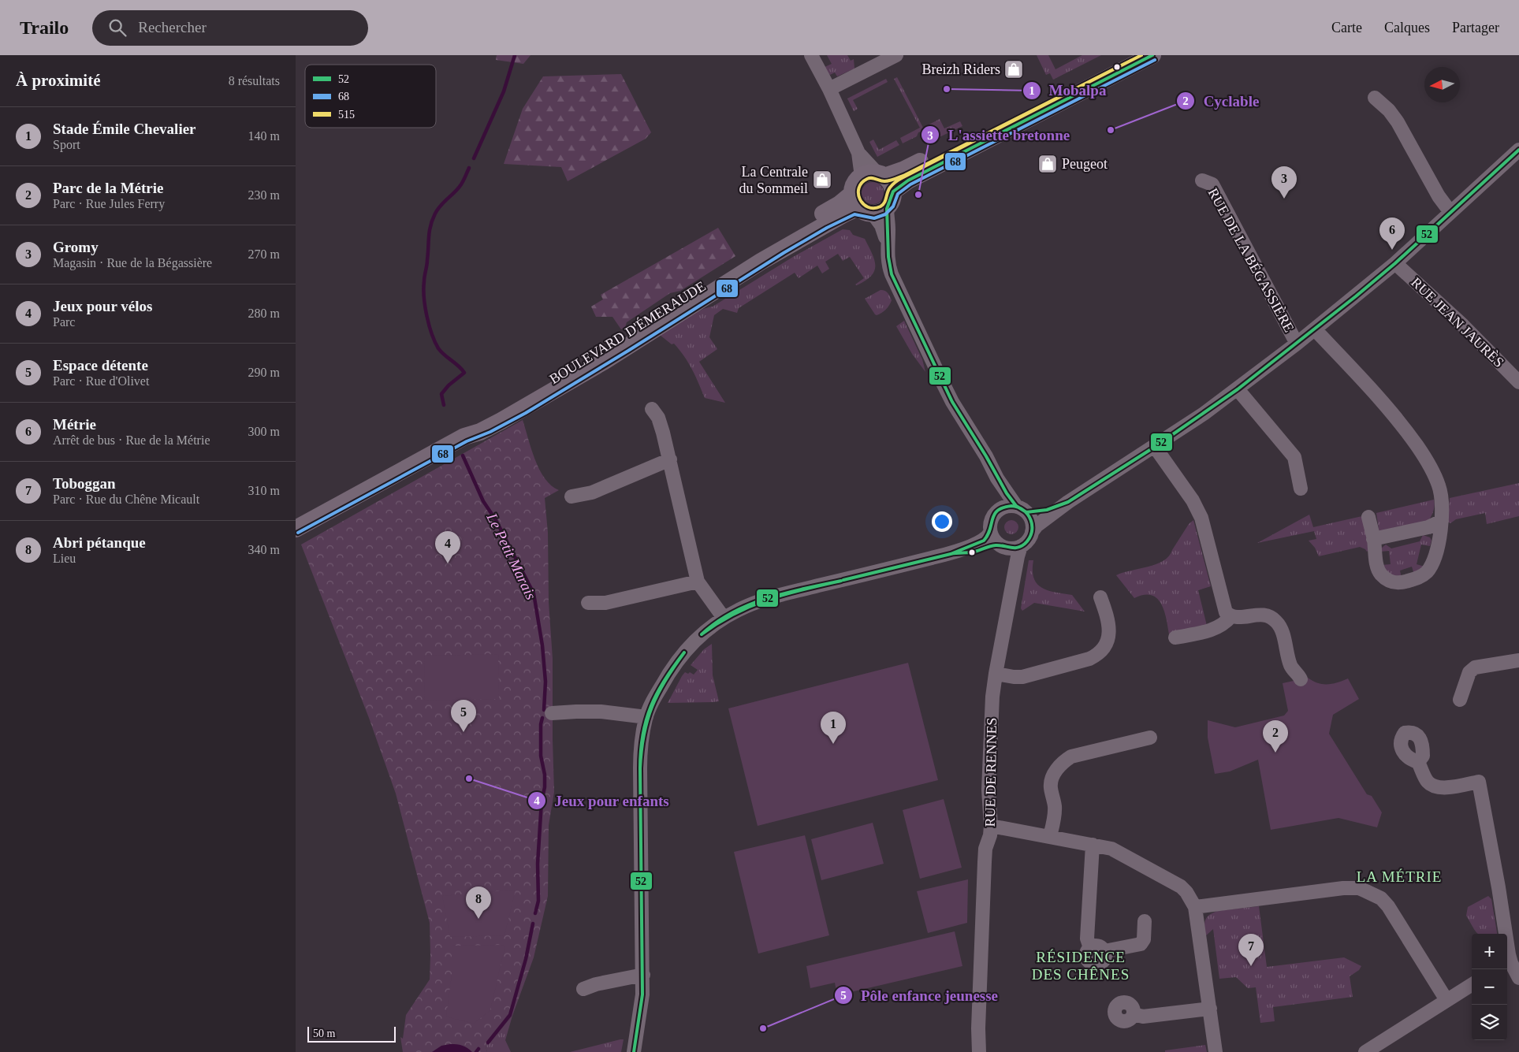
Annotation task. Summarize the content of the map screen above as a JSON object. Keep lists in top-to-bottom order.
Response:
{
  "streets": {
    "main road": ["BOULEVARD D'ÉMERAUDE"],
    "street": ["RUE DE LA BÉGASSIÈRE", "RUE JEAN JAURÈS", "RUE DE RENNES"]
  },
  "districts": ["LA MÉTRIE", "RÉSIDENCE DES CHÊNES"],
  "water": ["Le Petit Marais"],
  "places": {
    "shop": ["Breizh Riders", "Peugeot", "La Centrale du Sommeil"],
    "other": [
      "Mobalpa",
      "Cyclable",
      "L'assiette bretonne",
      "Jeux pour enfants",
      "Pôle enfance jeunesse"
    ]
  },
  "lines": ["transit line 52", "transit line 515", "transit line 68"],
  "legend": ["52", "68", "515"],
  "scale_bar": "50 m",
  "north": "left",
  "page": {
    "header": "Trailo",
    "search": "Rechercher",
    "nav": ["Carte", "Calques", "Partager"],
    "heading": ["À proximité", "8 résultats"],
    "list": [
      {
        "mark": "1",
        "name": "Stade Émile Chevalier",
        "note": "Sport",
        "value": "140 m"
      },
      {
        "mark": "2",
        "name": "Parc de la Métrie",
        "note": "Parc · Rue Jules Ferry",
        "value": "230 m"
      },
      {
        "mark": "3",
        "name": "Gromy",
        "note": "Magasin · Rue de la Bégassière",
        "value": "270 m"
      },
      {
        "mark": "4",
        "name": "Jeux pour vélos",
        "note": "Parc",
        "value": "280 m"
      },
      {
        "mark": "5",
        "name": "Espace détente",
        "note": "Parc · Rue d'Olivet",
        "value": "290 m"
      },
      {
        "mark": "6",
        "name": "Métrie",
        "note": "Arrêt de bus · Rue de la Métrie",
        "value": "300 m"
      },
      {
        "mark": "7",
        "name": "Toboggan",
        "note": "Parc · Rue du Chêne Micault",
        "value": "310 m"
      },
      {
        "mark": "8",
        "name": "Abri pétanque",
        "note": "Lieu",
        "value": "340 m"
      }
    ],
    "pins": [
      "3",
      "6",
      "4",
      "5",
      "1",
      "2",
      "8",
      "7"
    ],
    "map_buttons": ["+", "−"],
    "scale": "50 m"
  }
}
